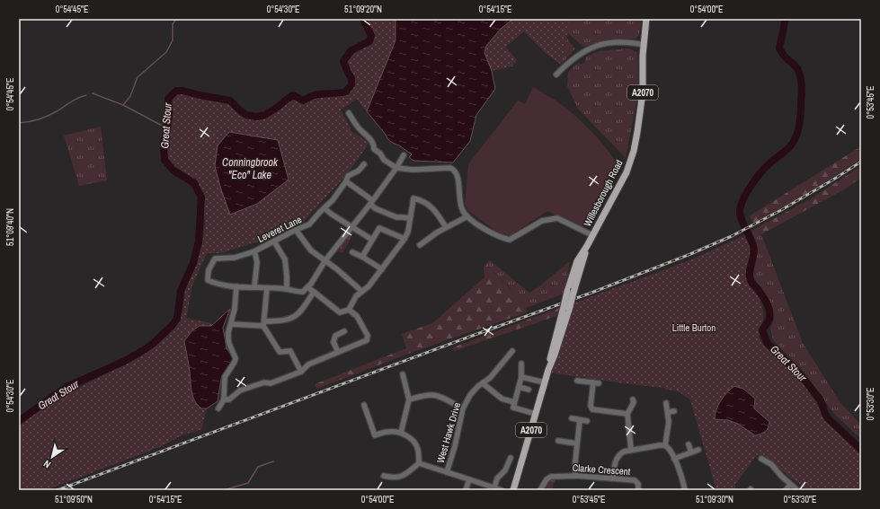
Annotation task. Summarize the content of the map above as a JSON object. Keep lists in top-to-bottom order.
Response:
{
  "streets": {
    "main road": ["A2070", "Willesborough Road"],
    "street": ["Leveret Lane", "West Hawk Drive", "Clarke Crescent"]
  },
  "water": ["Great Stour", "Conningbrook \"Eco\" Lake"],
  "parks": ["Little Burton"],
  "north": "bottom left",
  "coordinates": [
    "0°54'45\"E",
    "0°54'30\"E",
    "51°09'20\"N",
    "0°54'15\"E",
    "0°54'00\"E",
    "0°53'45\"E",
    "51°09'40\"N",
    "0°53'30\"E",
    "51°09'50\"N",
    "51°09'30\"N"
  ]
}
